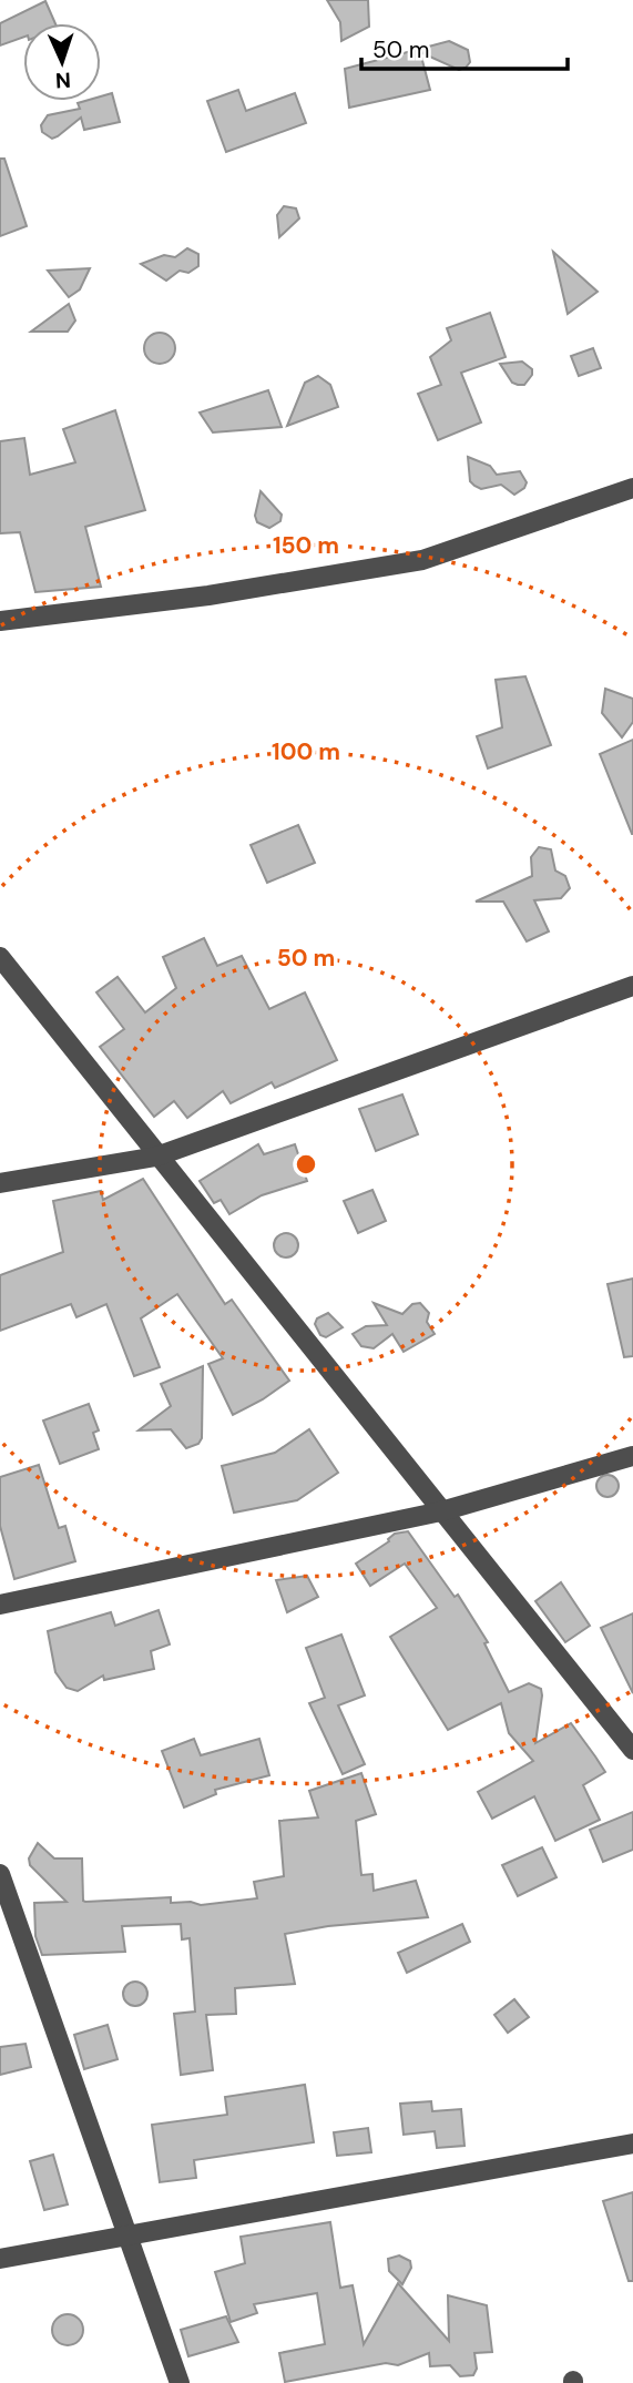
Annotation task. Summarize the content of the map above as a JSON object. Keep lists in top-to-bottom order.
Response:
{
  "scale_bar": "50 m",
  "north": "bottom",
  "rings": ["150 m", "100 m", "50 m"]
}
